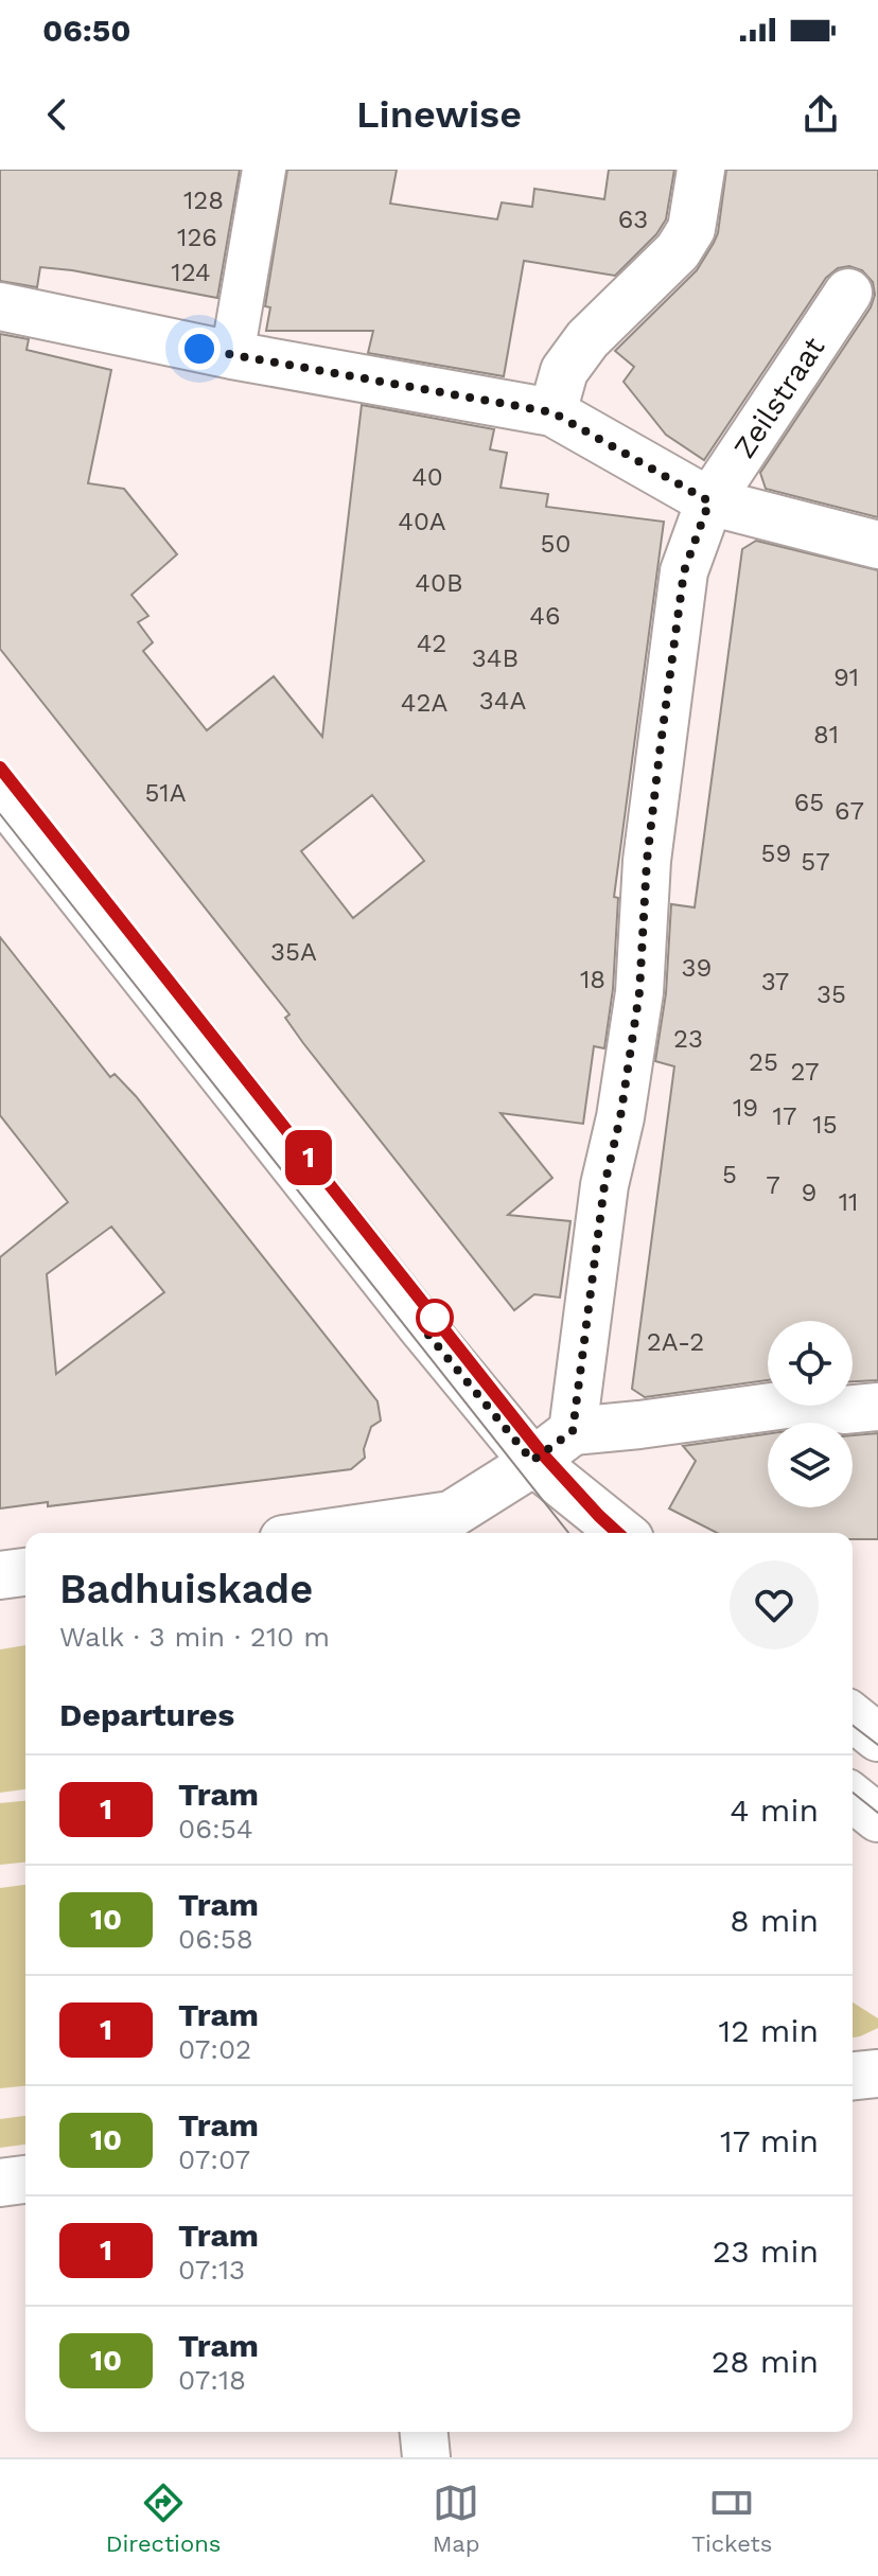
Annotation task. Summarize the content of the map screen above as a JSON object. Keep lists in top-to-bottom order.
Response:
{
  "streets": {
    "street": ["Zeilstraat"]
  },
  "lines": ["tram line 1"],
  "house_numbers": [
    "128",
    "63",
    "126",
    "124",
    "40",
    "40A",
    "50",
    "40B",
    "46",
    "42",
    "34B",
    "91",
    "34A",
    "42A",
    "81",
    "51A",
    "65",
    "67",
    "59",
    "57",
    "35A",
    "39",
    "18",
    "37",
    "35",
    "23",
    "25",
    "27",
    "19",
    "17",
    "15",
    "5",
    "7",
    "9",
    "11",
    "2A-2"
  ],
  "page": {
    "status": "06:50",
    "header": "Linewise",
    "on_map": "1",
    "heading": [
      ["Badhuiskade", "Walk · 3 min · 210 m"],
      "Departures"
    ],
    "list": [
      {
        "mark": "1",
        "name": "Tram",
        "note": "06:54",
        "value": "4 min"
      },
      {
        "mark": "10",
        "name": "Tram",
        "note": "06:58",
        "value": "8 min"
      },
      {
        "mark": "1",
        "name": "Tram",
        "note": "07:02",
        "value": "12 min"
      },
      {
        "mark": "10",
        "name": "Tram",
        "note": "07:07",
        "value": "17 min"
      },
      {
        "mark": "1",
        "name": "Tram",
        "note": "07:13",
        "value": "23 min"
      },
      {
        "mark": "10",
        "name": "Tram",
        "note": "07:18",
        "value": "28 min"
      }
    ],
    "tabs": ["Directions", "Map", "Tickets"]
  }
}
